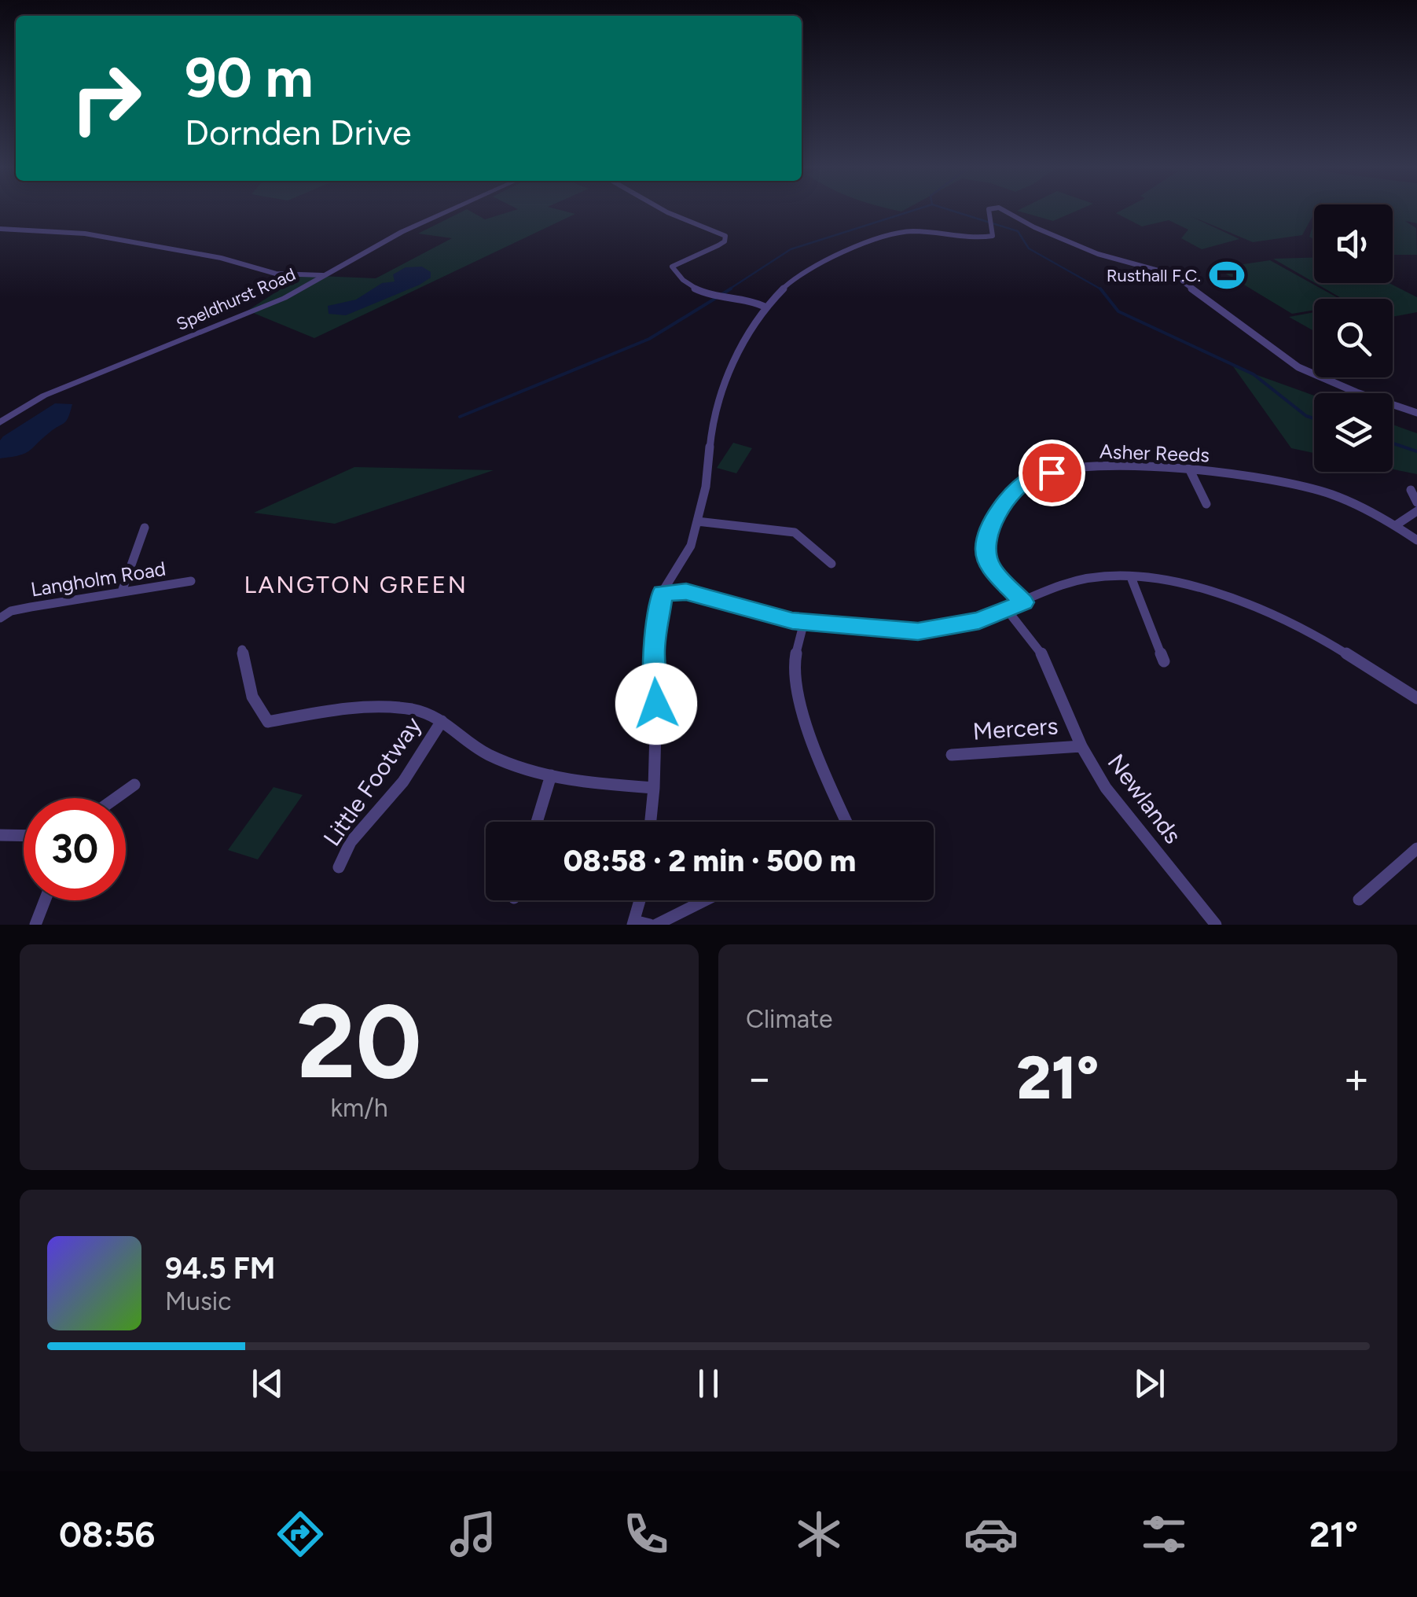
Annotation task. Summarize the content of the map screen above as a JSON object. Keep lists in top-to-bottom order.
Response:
{
  "streets": {
    "street": [
      "Speldhurst Road",
      "Asher Reeds",
      "Langholm Road",
      "Mercers",
      "Little Footway",
      "Newlands"
    ]
  },
  "crossings": [
    ["Mercers", "Newlands"]
  ],
  "districts": ["LANGTON GREEN"],
  "places": {
    "sports": ["Rusthall F.C."]
  },
  "page": {
    "turn": ["90 m", "Dornden Drive"],
    "limit": "30",
    "trip": "08:58 · 2 min · 500 m",
    "tile": [
      ["20", "km/h"],
      "Climate"
    ],
    "heat": ["−", "21°", "+"],
    "song": ["94.5 FM", "Music"],
    "tabs": ["08:56", "21°"]
  }
}
